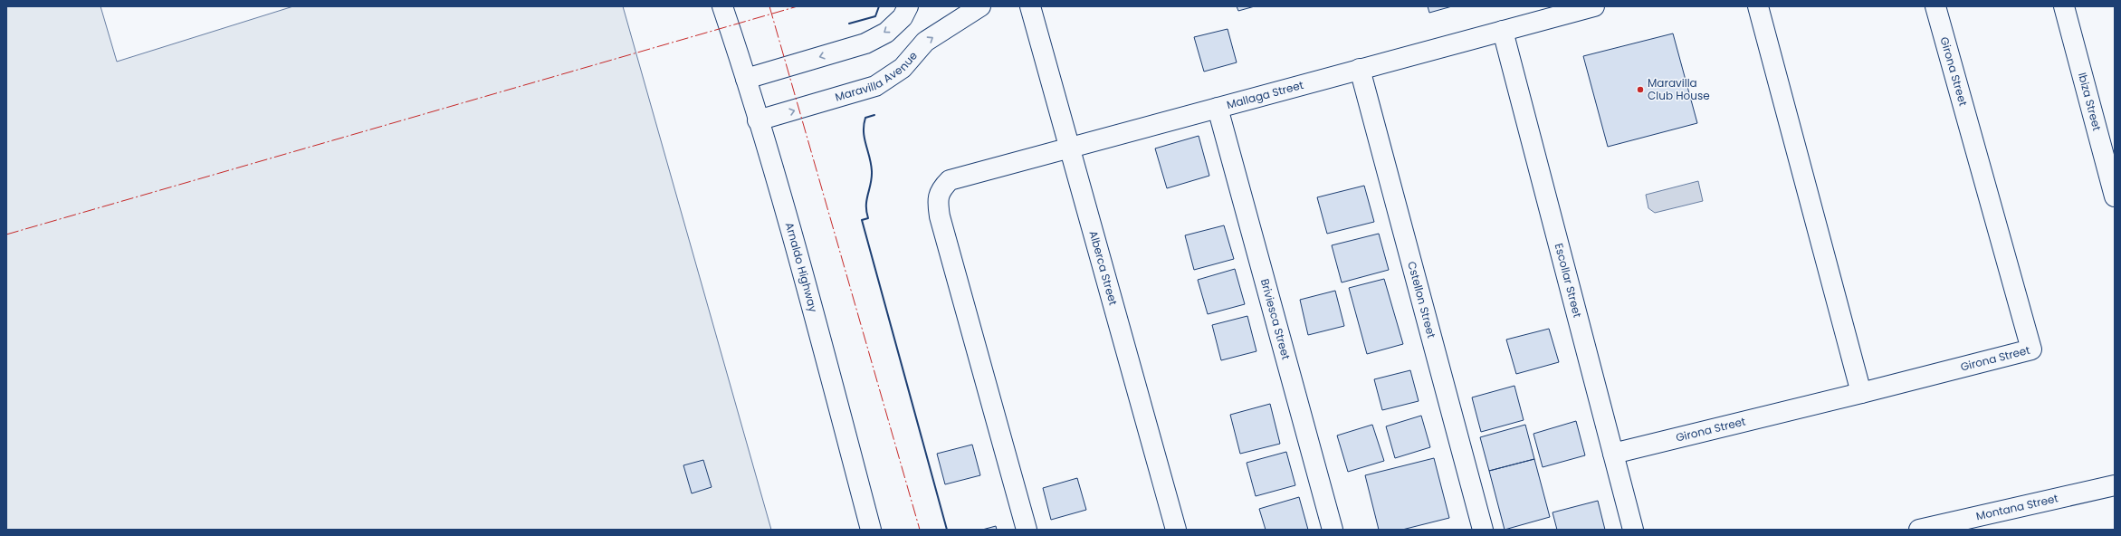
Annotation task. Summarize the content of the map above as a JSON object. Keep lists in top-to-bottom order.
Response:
{
  "streets": {
    "street": [
      "Girona Street",
      "Maravilla Avenue",
      "Mallaga Street",
      "Ibiza Street",
      "Arnaldo Highway",
      "Alberca Street",
      "Escollar Street",
      "Cstellon Street",
      "Briviesca Street",
      "Montana Street"
    ]
  },
  "crossings": [
    ["Girona Street", "Escollar Street"],
    ["Maravilla Avenue", "Arnaldo Highway"],
    ["Mallaga Street", "Alberca Street"],
    ["Mallaga Street", "Escollar Street"],
    ["Mallaga Street", "Cstellon Street"],
    ["Mallaga Street", "Briviesca Street"]
  ],
  "places": ["Maravilla Club House"]
}
